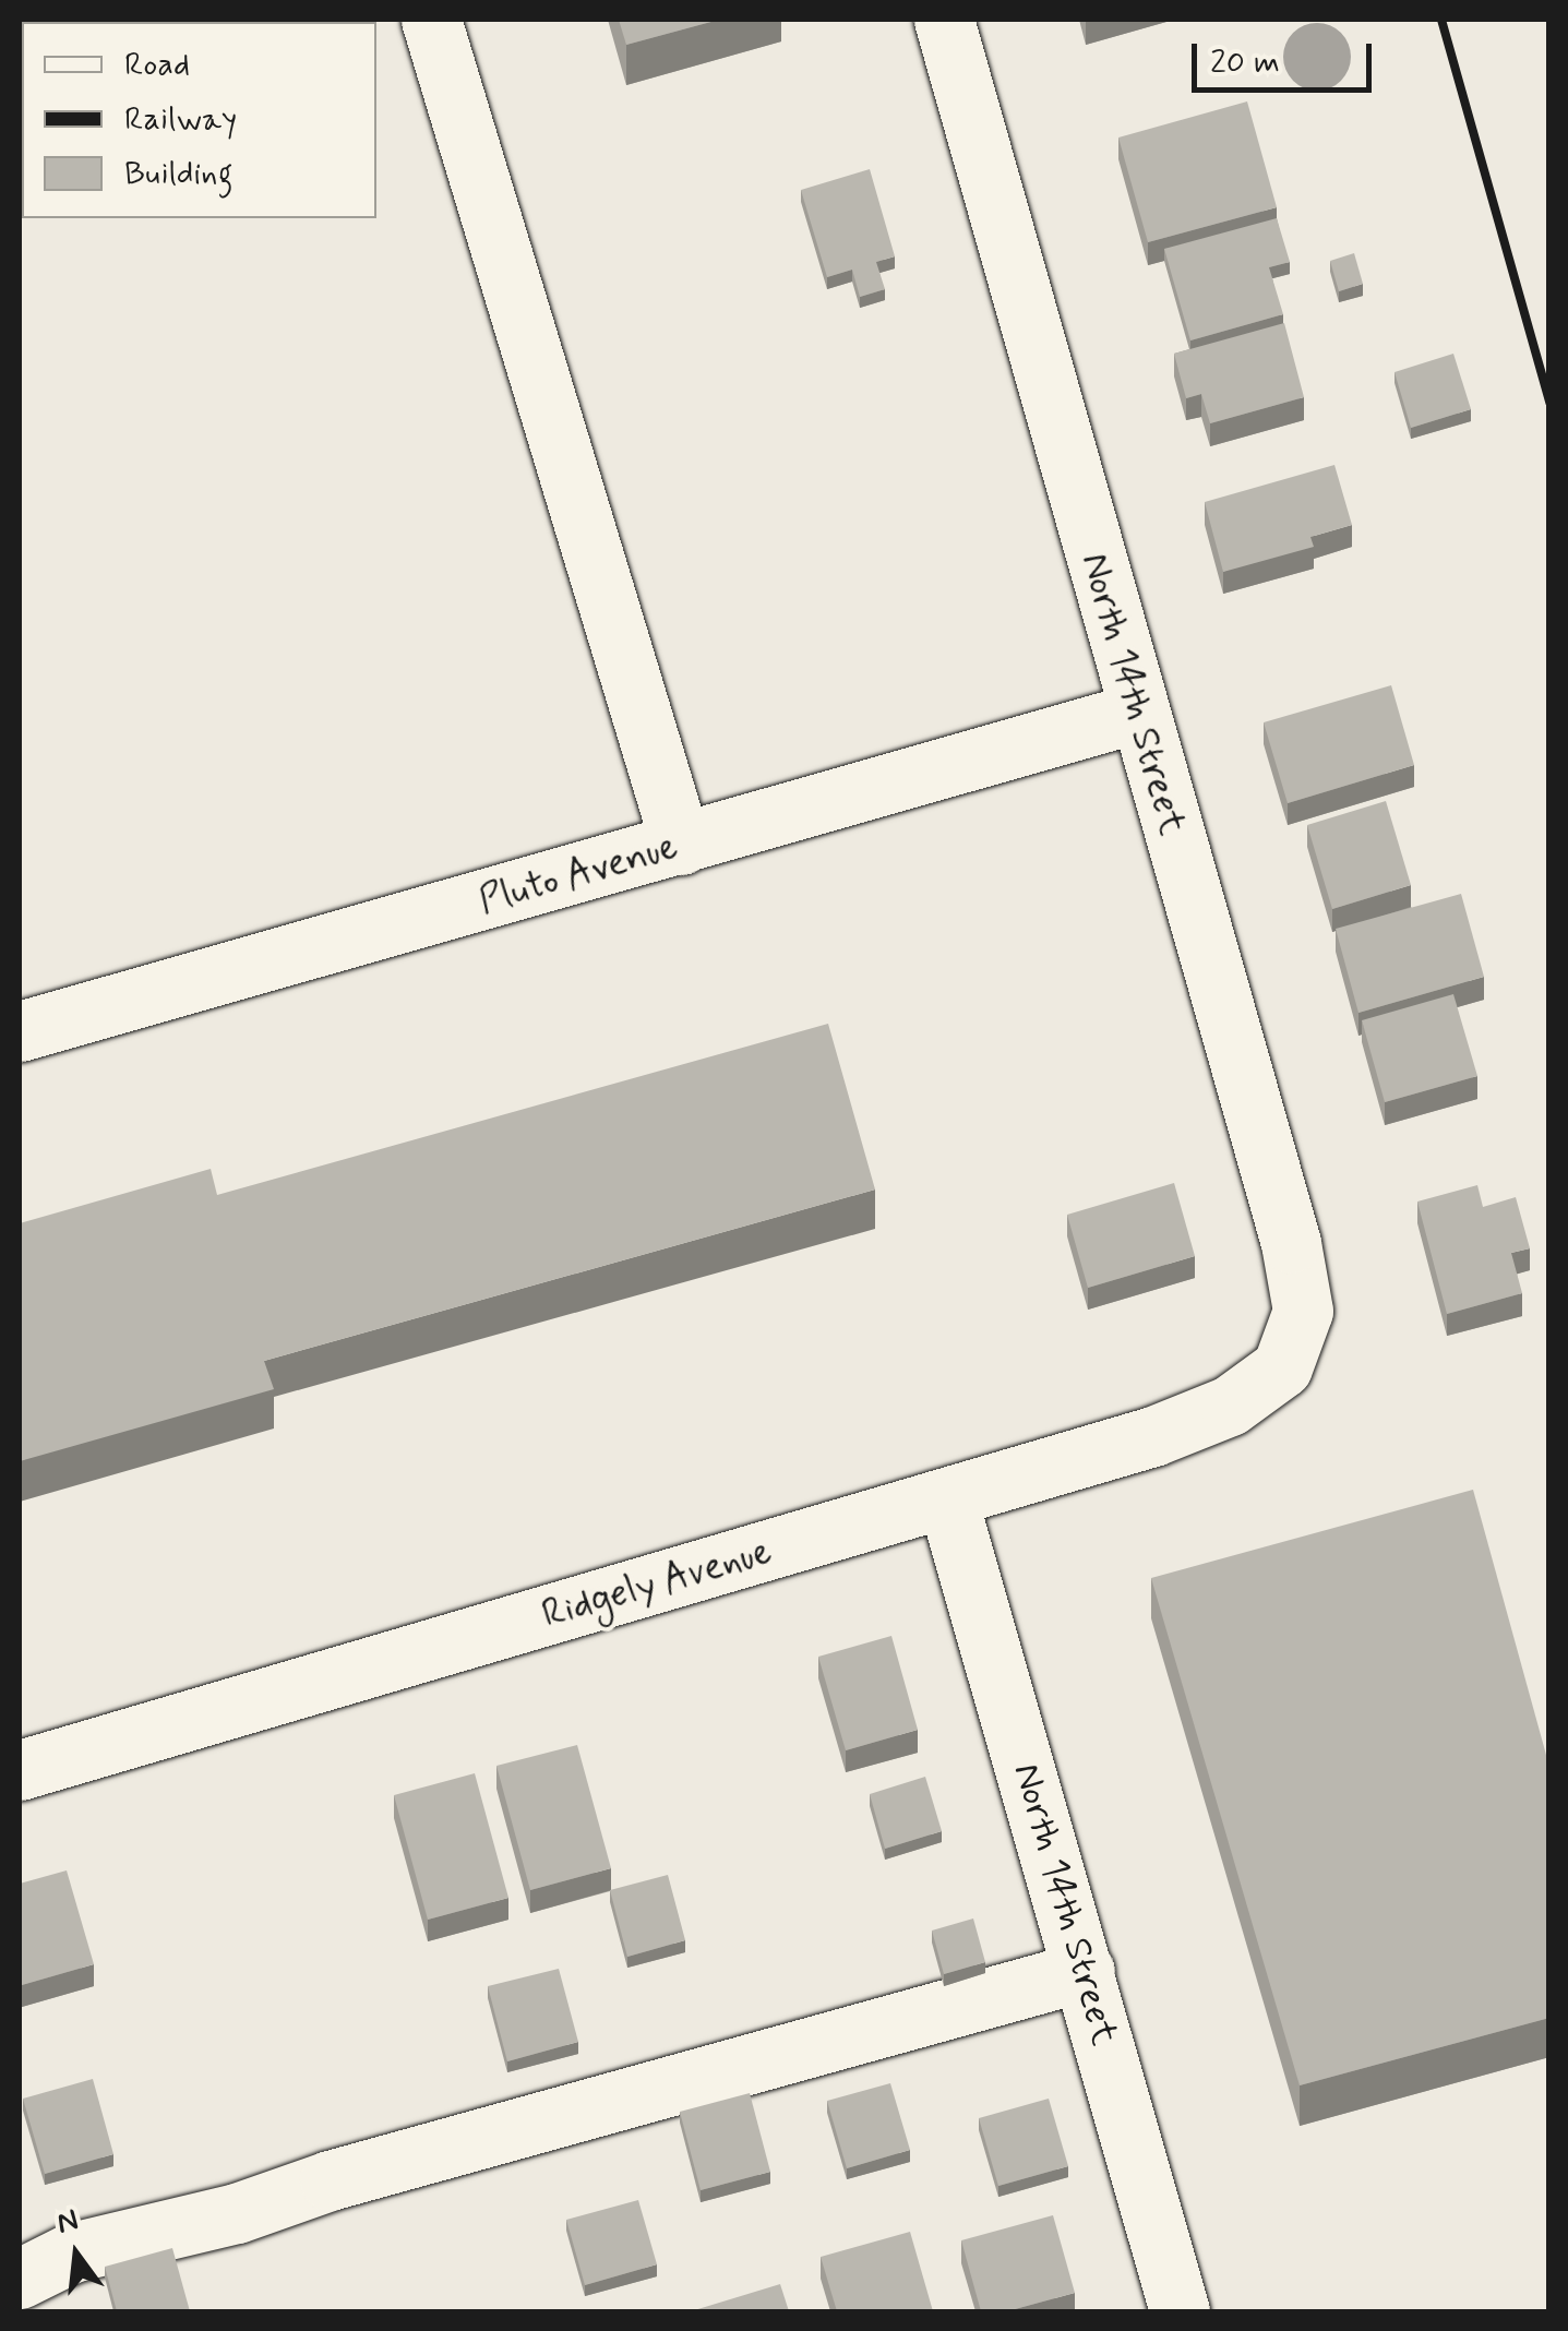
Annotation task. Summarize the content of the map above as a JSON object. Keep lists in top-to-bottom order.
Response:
{
  "streets": {
    "street": ["North 14th Street", "Pluto Avenue", "Ridgely Avenue"]
  },
  "crossings": [
    ["North 14th Street", "Pluto Avenue"],
    ["North 14th Street", "Ridgely Avenue"]
  ],
  "legend": ["Road", "Railway", "Building"],
  "scale_bar": "20 m",
  "north": "top"
}
